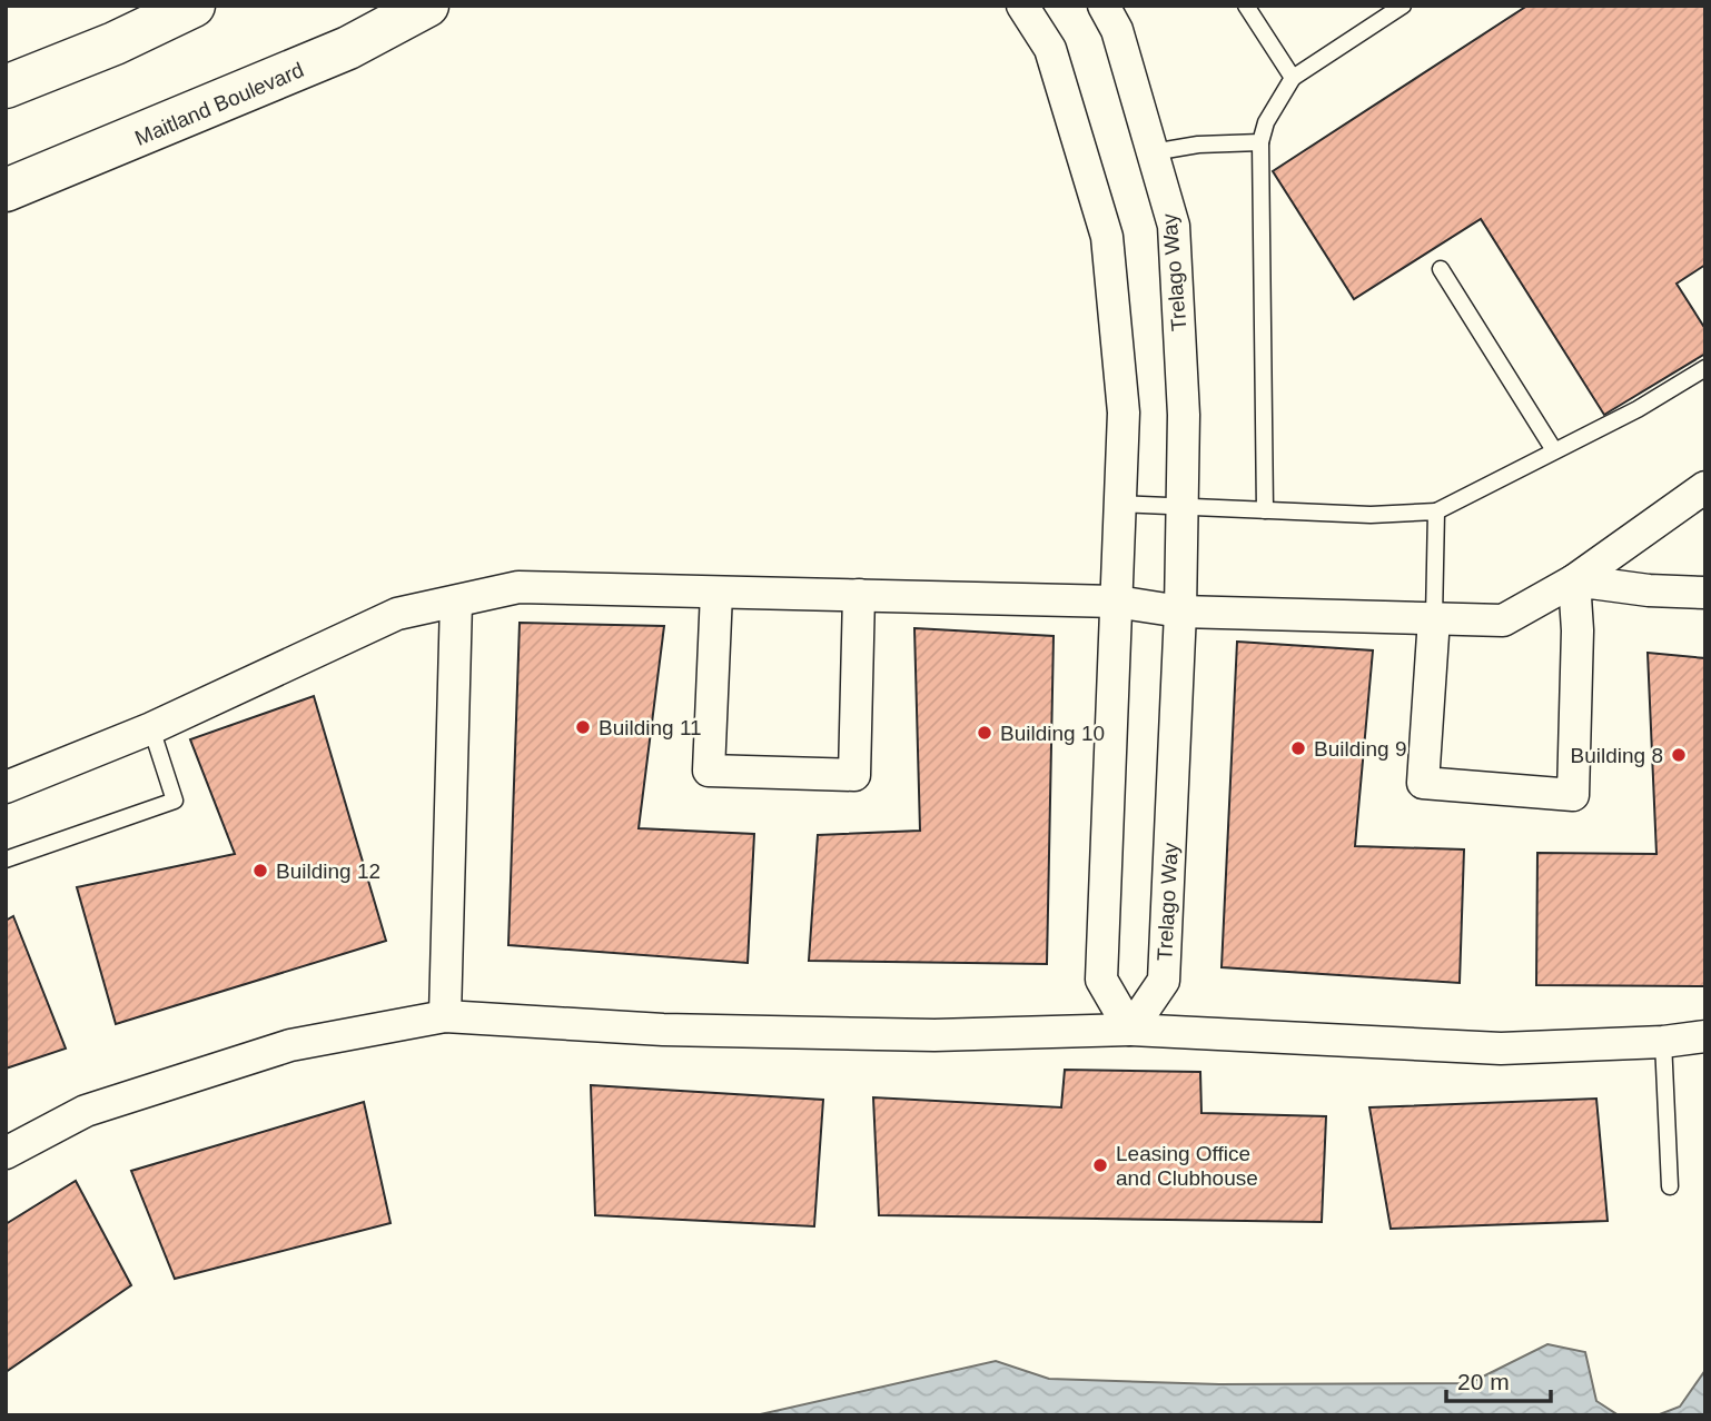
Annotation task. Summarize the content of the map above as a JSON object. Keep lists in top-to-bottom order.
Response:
{
  "streets": {
    "main road": ["Maitland Boulevard"],
    "street": ["Trelago Way"]
  },
  "places": [
    "Building 11",
    "Building 10",
    "Building 9",
    "Building 8",
    "Building 12",
    "Leasing Office and Clubhouse"
  ],
  "scale_bar": "20 m"
}
